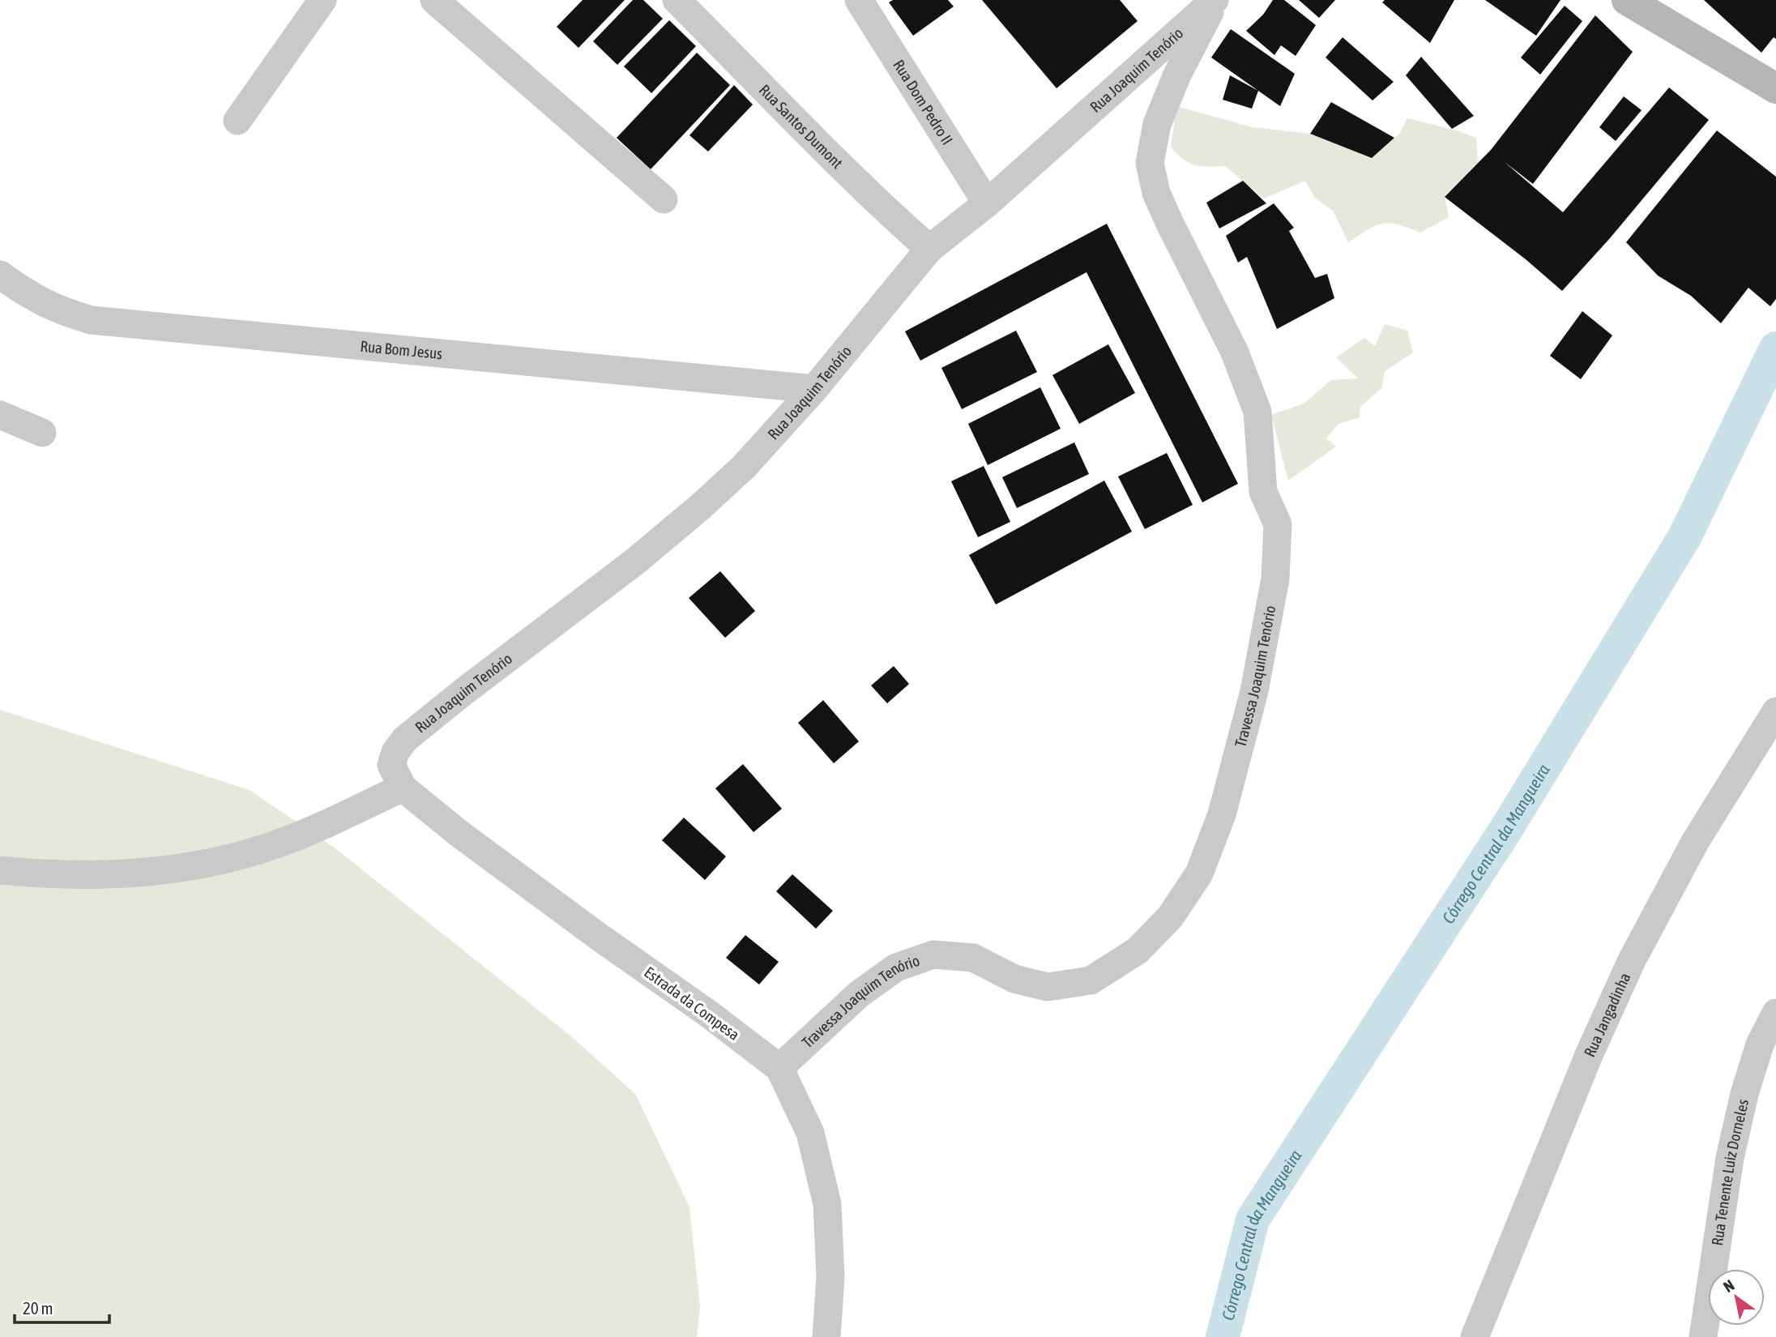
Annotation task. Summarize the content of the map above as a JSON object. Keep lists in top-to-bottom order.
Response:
{
  "streets": {
    "street": [
      "Rua Joaquim Tenório",
      "Rua Dom Pedro II",
      "Rua Santos Dumont",
      "Rua Bom Jesus",
      "Travessa Joaquim Tenório",
      "Estrada da Compesa",
      "Rua Jangadinha",
      "Rua Tenente Luiz Dorneles"
    ]
  },
  "crossings": [
    ["Rua Joaquim Tenório", "Rua Dom Pedro II"],
    ["Rua Joaquim Tenório", "Rua Santos Dumont"],
    ["Rua Joaquim Tenório", "Rua Bom Jesus"],
    ["Rua Joaquim Tenório", "Travessa Joaquim Tenório"],
    ["Rua Joaquim Tenório", "Estrada da Compesa"],
    ["Travessa Joaquim Tenório", "Estrada da Compesa"]
  ],
  "water": ["Córrego Central da Mangueira"],
  "scale_bar": "20 m",
  "north": "top left"
}
